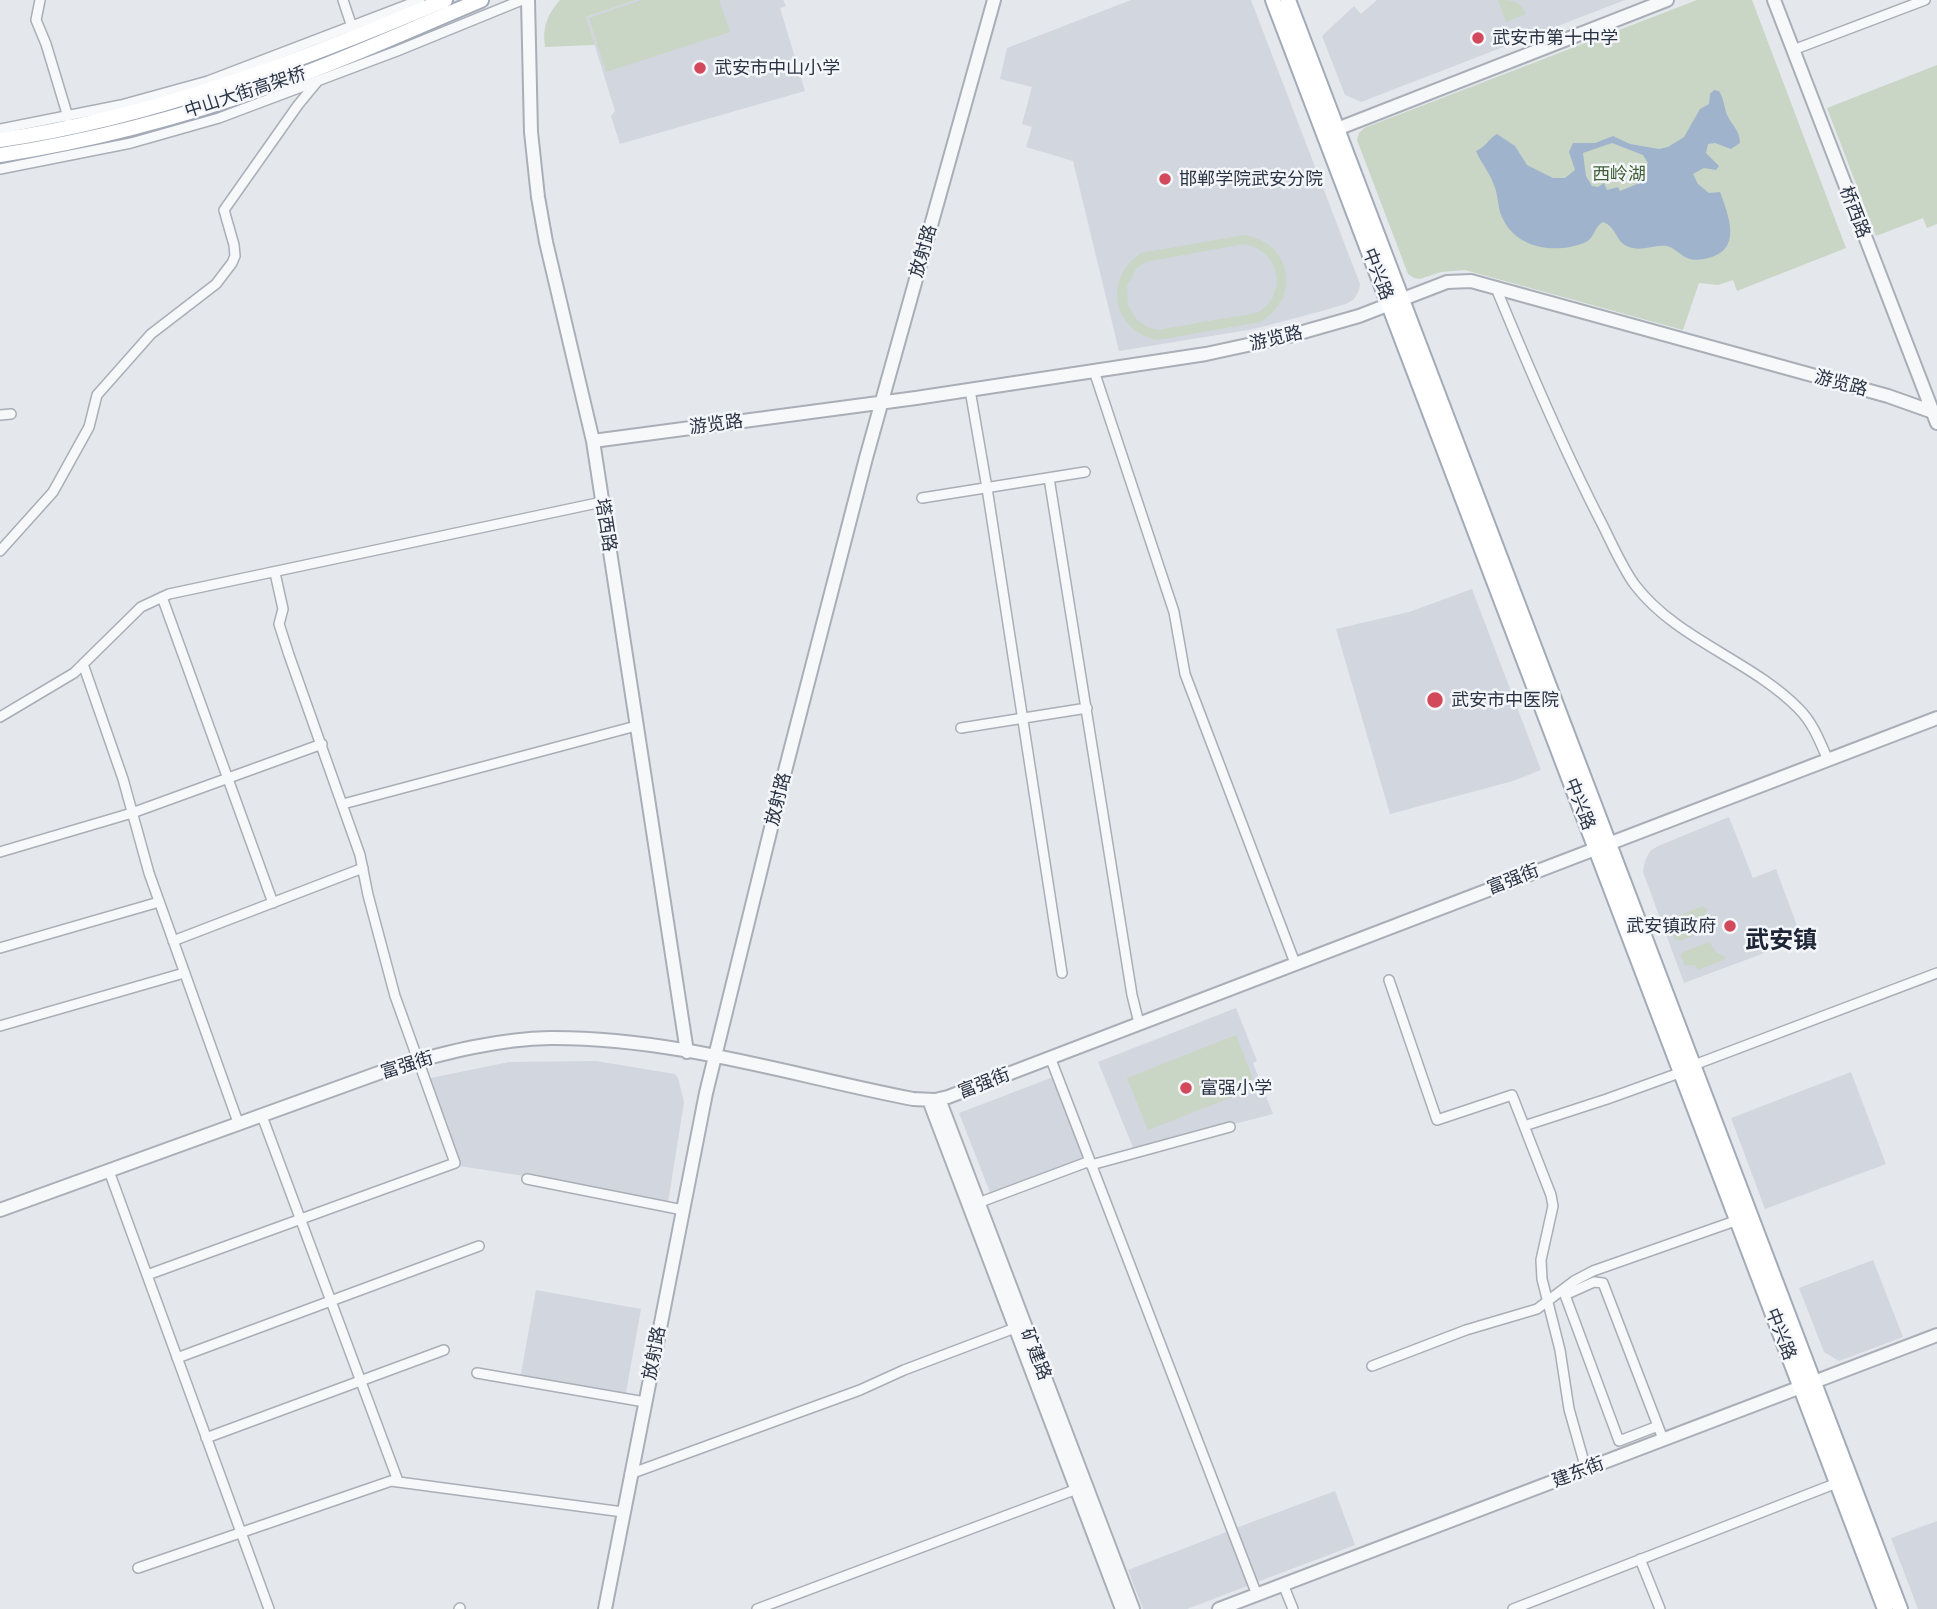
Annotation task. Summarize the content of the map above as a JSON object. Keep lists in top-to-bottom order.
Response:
{
  "streets": {
    "main road": ["中山大街高架桥", "中兴路"],
    "street": [
      "桥西路",
      "放射路",
      "游览路",
      "塔西路",
      "富强街",
      "矿建路",
      "建东街"
    ]
  },
  "crossings": [
    ["桥西路", "游览路"],
    ["放射路", "游览路"],
    ["放射路", "富强街"],
    ["中兴路", "游览路"],
    ["中兴路", "富强街"],
    ["中兴路", "建东街"],
    ["游览路", "塔西路"],
    ["塔西路", "富强街"],
    ["富强街", "矿建路"]
  ],
  "districts": ["武安镇"],
  "parks": ["西岭湖"],
  "places": [
    "武安市第十中学",
    "武安市中山小学",
    "邯郸学院武安分院",
    "武安市中医院",
    "武安镇政府",
    "富强小学"
  ]
}
